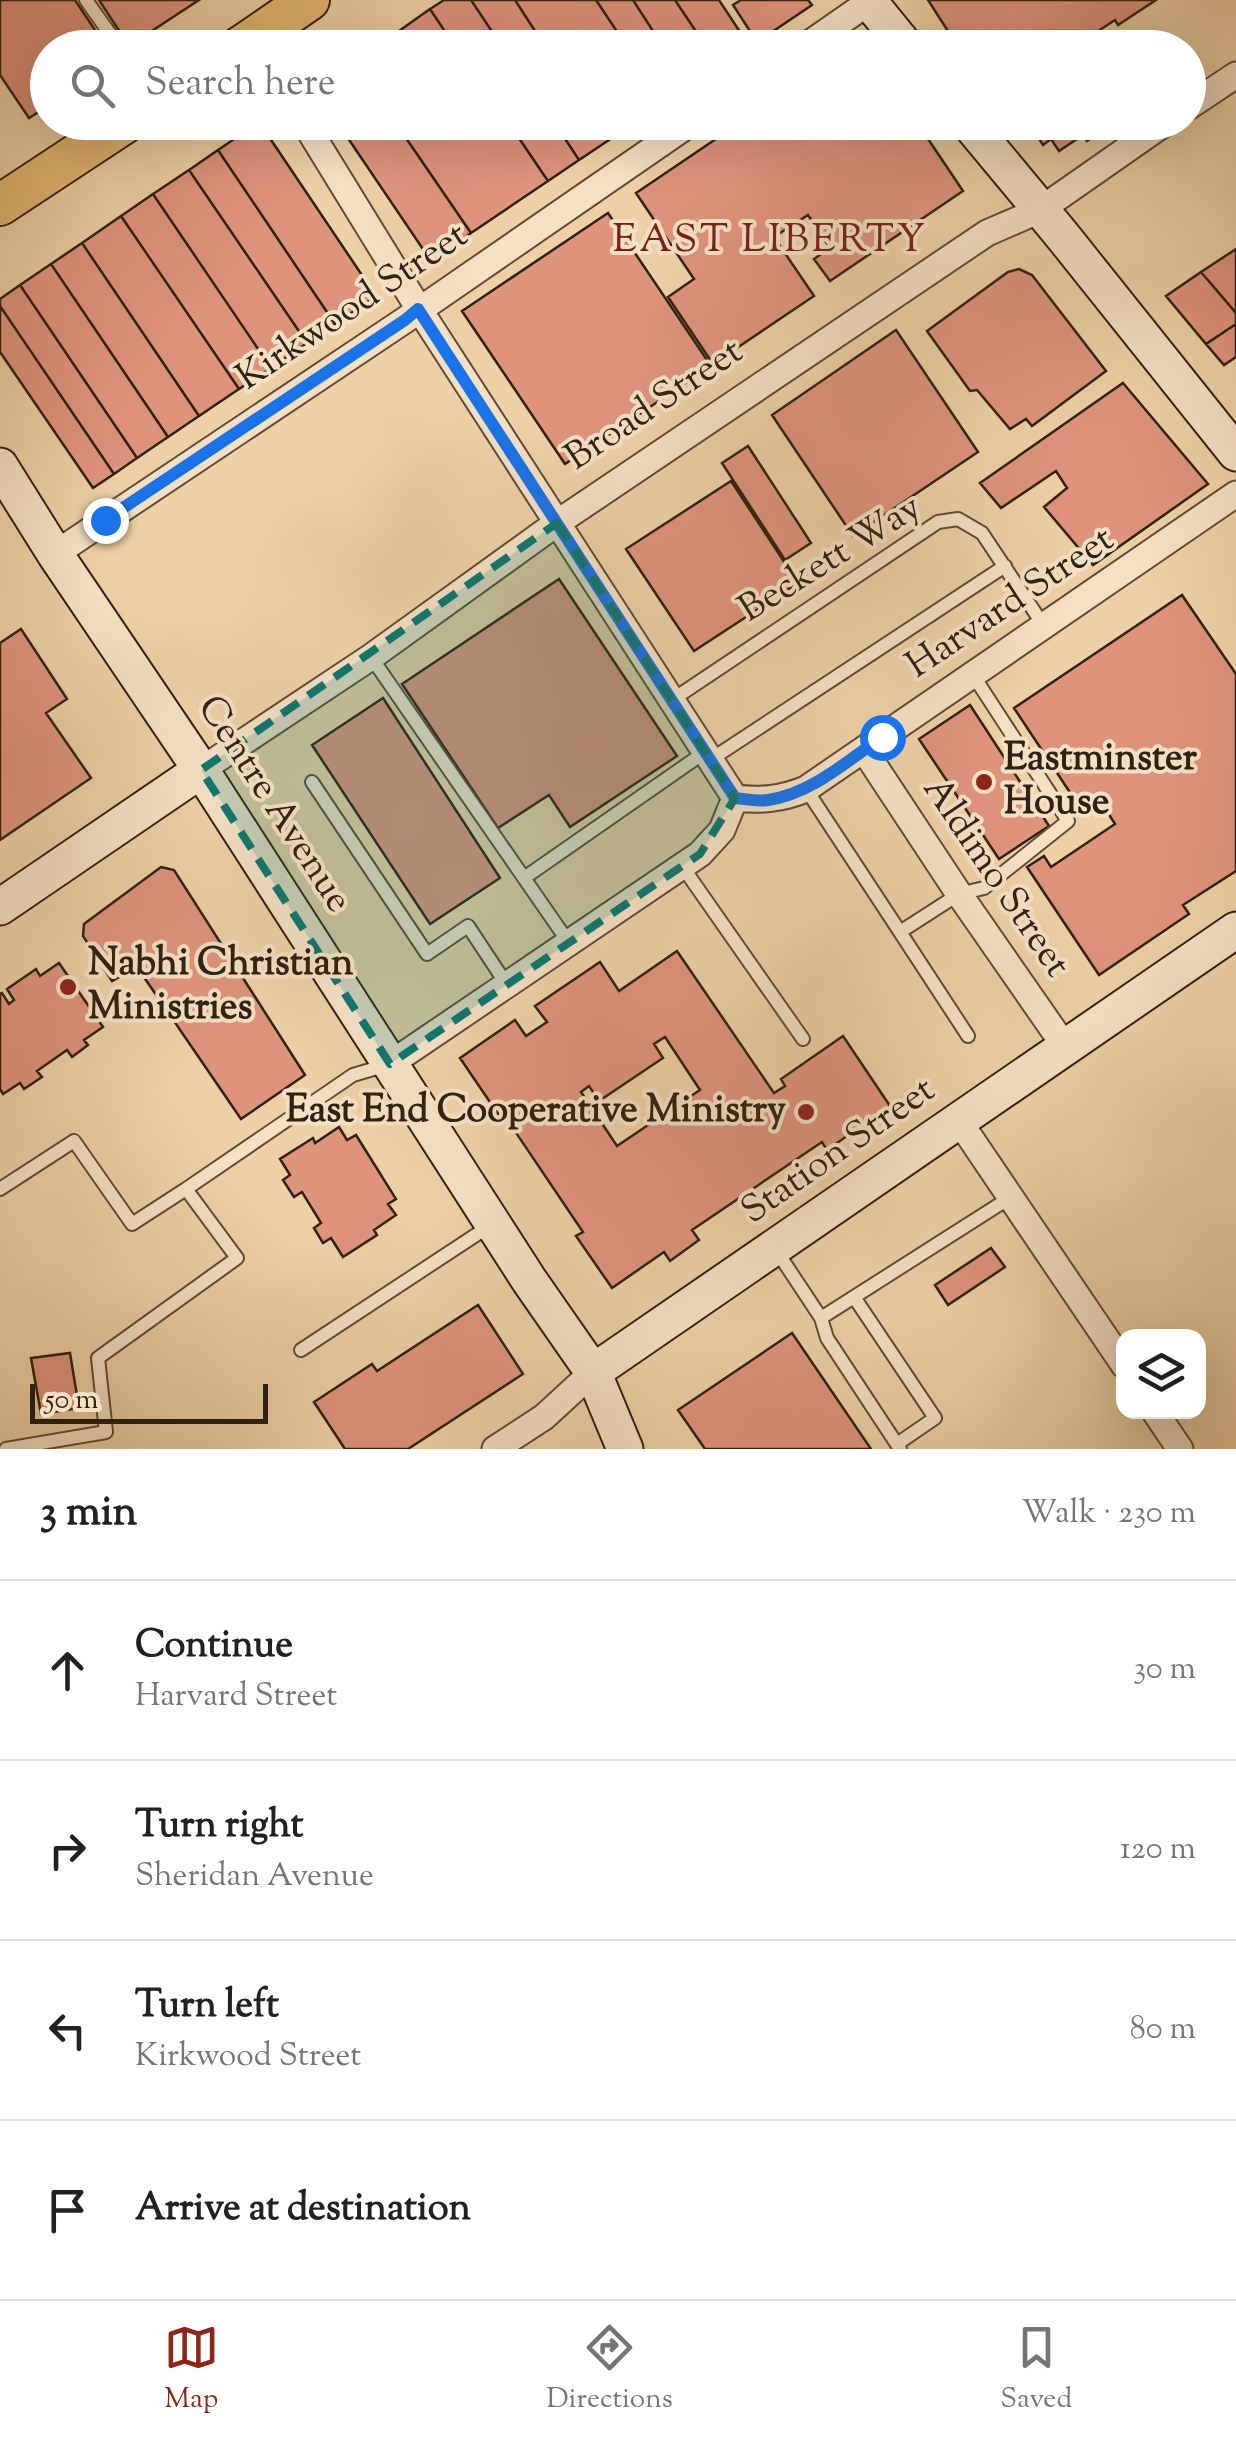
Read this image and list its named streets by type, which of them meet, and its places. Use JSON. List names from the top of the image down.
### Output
{
  "streets": {
    "main road": ["Broad Street", "Centre Avenue", "Station Street"],
    "street": ["Kirkwood Street", "Harvard Street", "Aldimo Street"],
    "lane": ["Beckett Way"]
  },
  "crossings": [
    ["Kirkwood Street", "Centre Avenue"],
    ["Broad Street", "Centre Avenue"],
    ["Beckett Way", "Harvard Street"],
    ["Harvard Street", "Aldimo Street"],
    ["Centre Avenue", "Station Street"],
    ["Aldimo Street", "Station Street"]
  ],
  "districts": ["EAST LIBERTY"],
  "places": ["Eastminster House", "Nabhi Christian Ministries", "East End Cooperative Ministry"],
  "scale_bar": "50 m",
  "page": {
    "search": "Search here",
    "scale": "50 m",
    "heading": ["3 min", "Walk · 230 m"],
    "list": [
      ["Continue", "Harvard Street", "30 m"],
      ["Turn right", "Sheridan Avenue", "120 m"],
      ["Turn left", "Kirkwood Street", "80 m"],
      "Arrive at destination"
    ],
    "nav": ["Map", "Directions", "Saved"]
  }
}
